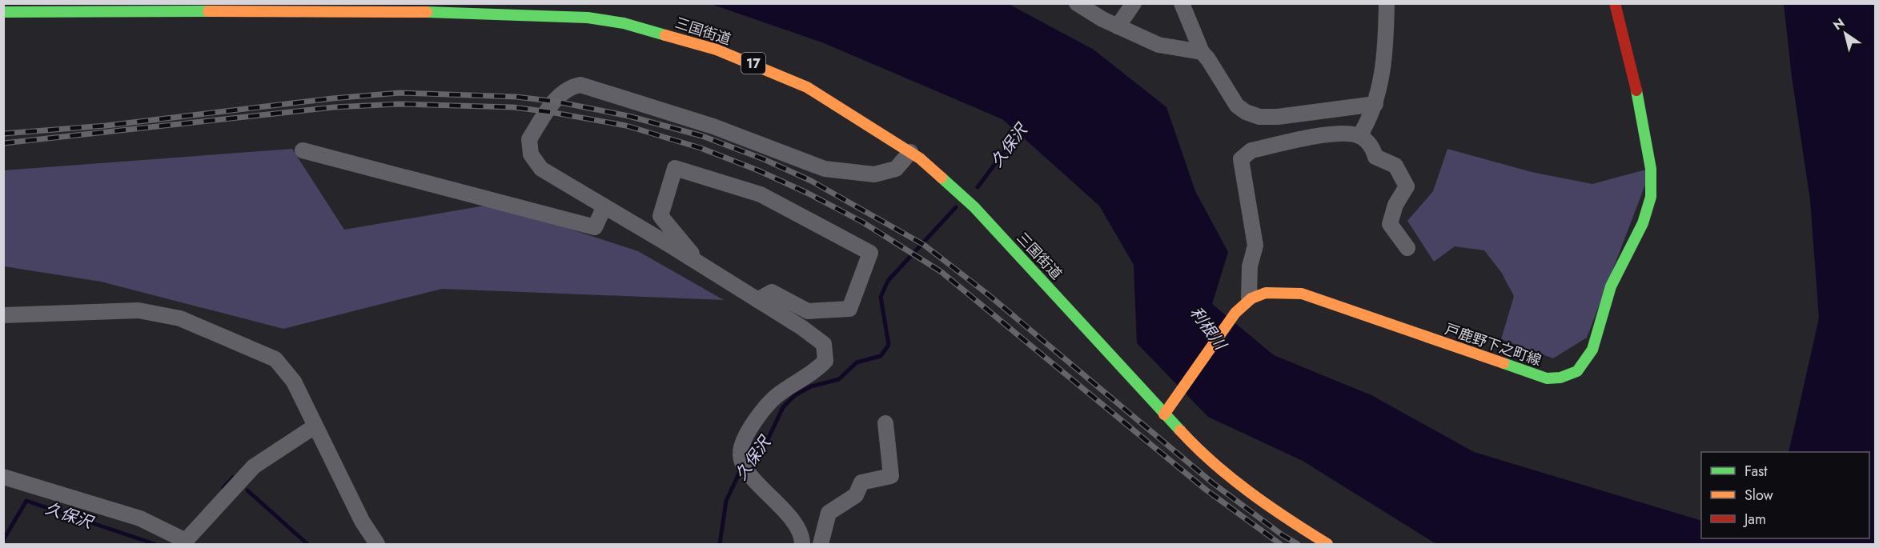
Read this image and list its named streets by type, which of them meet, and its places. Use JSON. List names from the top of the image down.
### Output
{
  "streets": {
    "main road": ["三国街道", "17", "戸鹿野下之町線"]
  },
  "water": ["久保沢", "利根川"],
  "legend": ["Fast", "Slow", "Jam"],
  "north": "top left"
}
